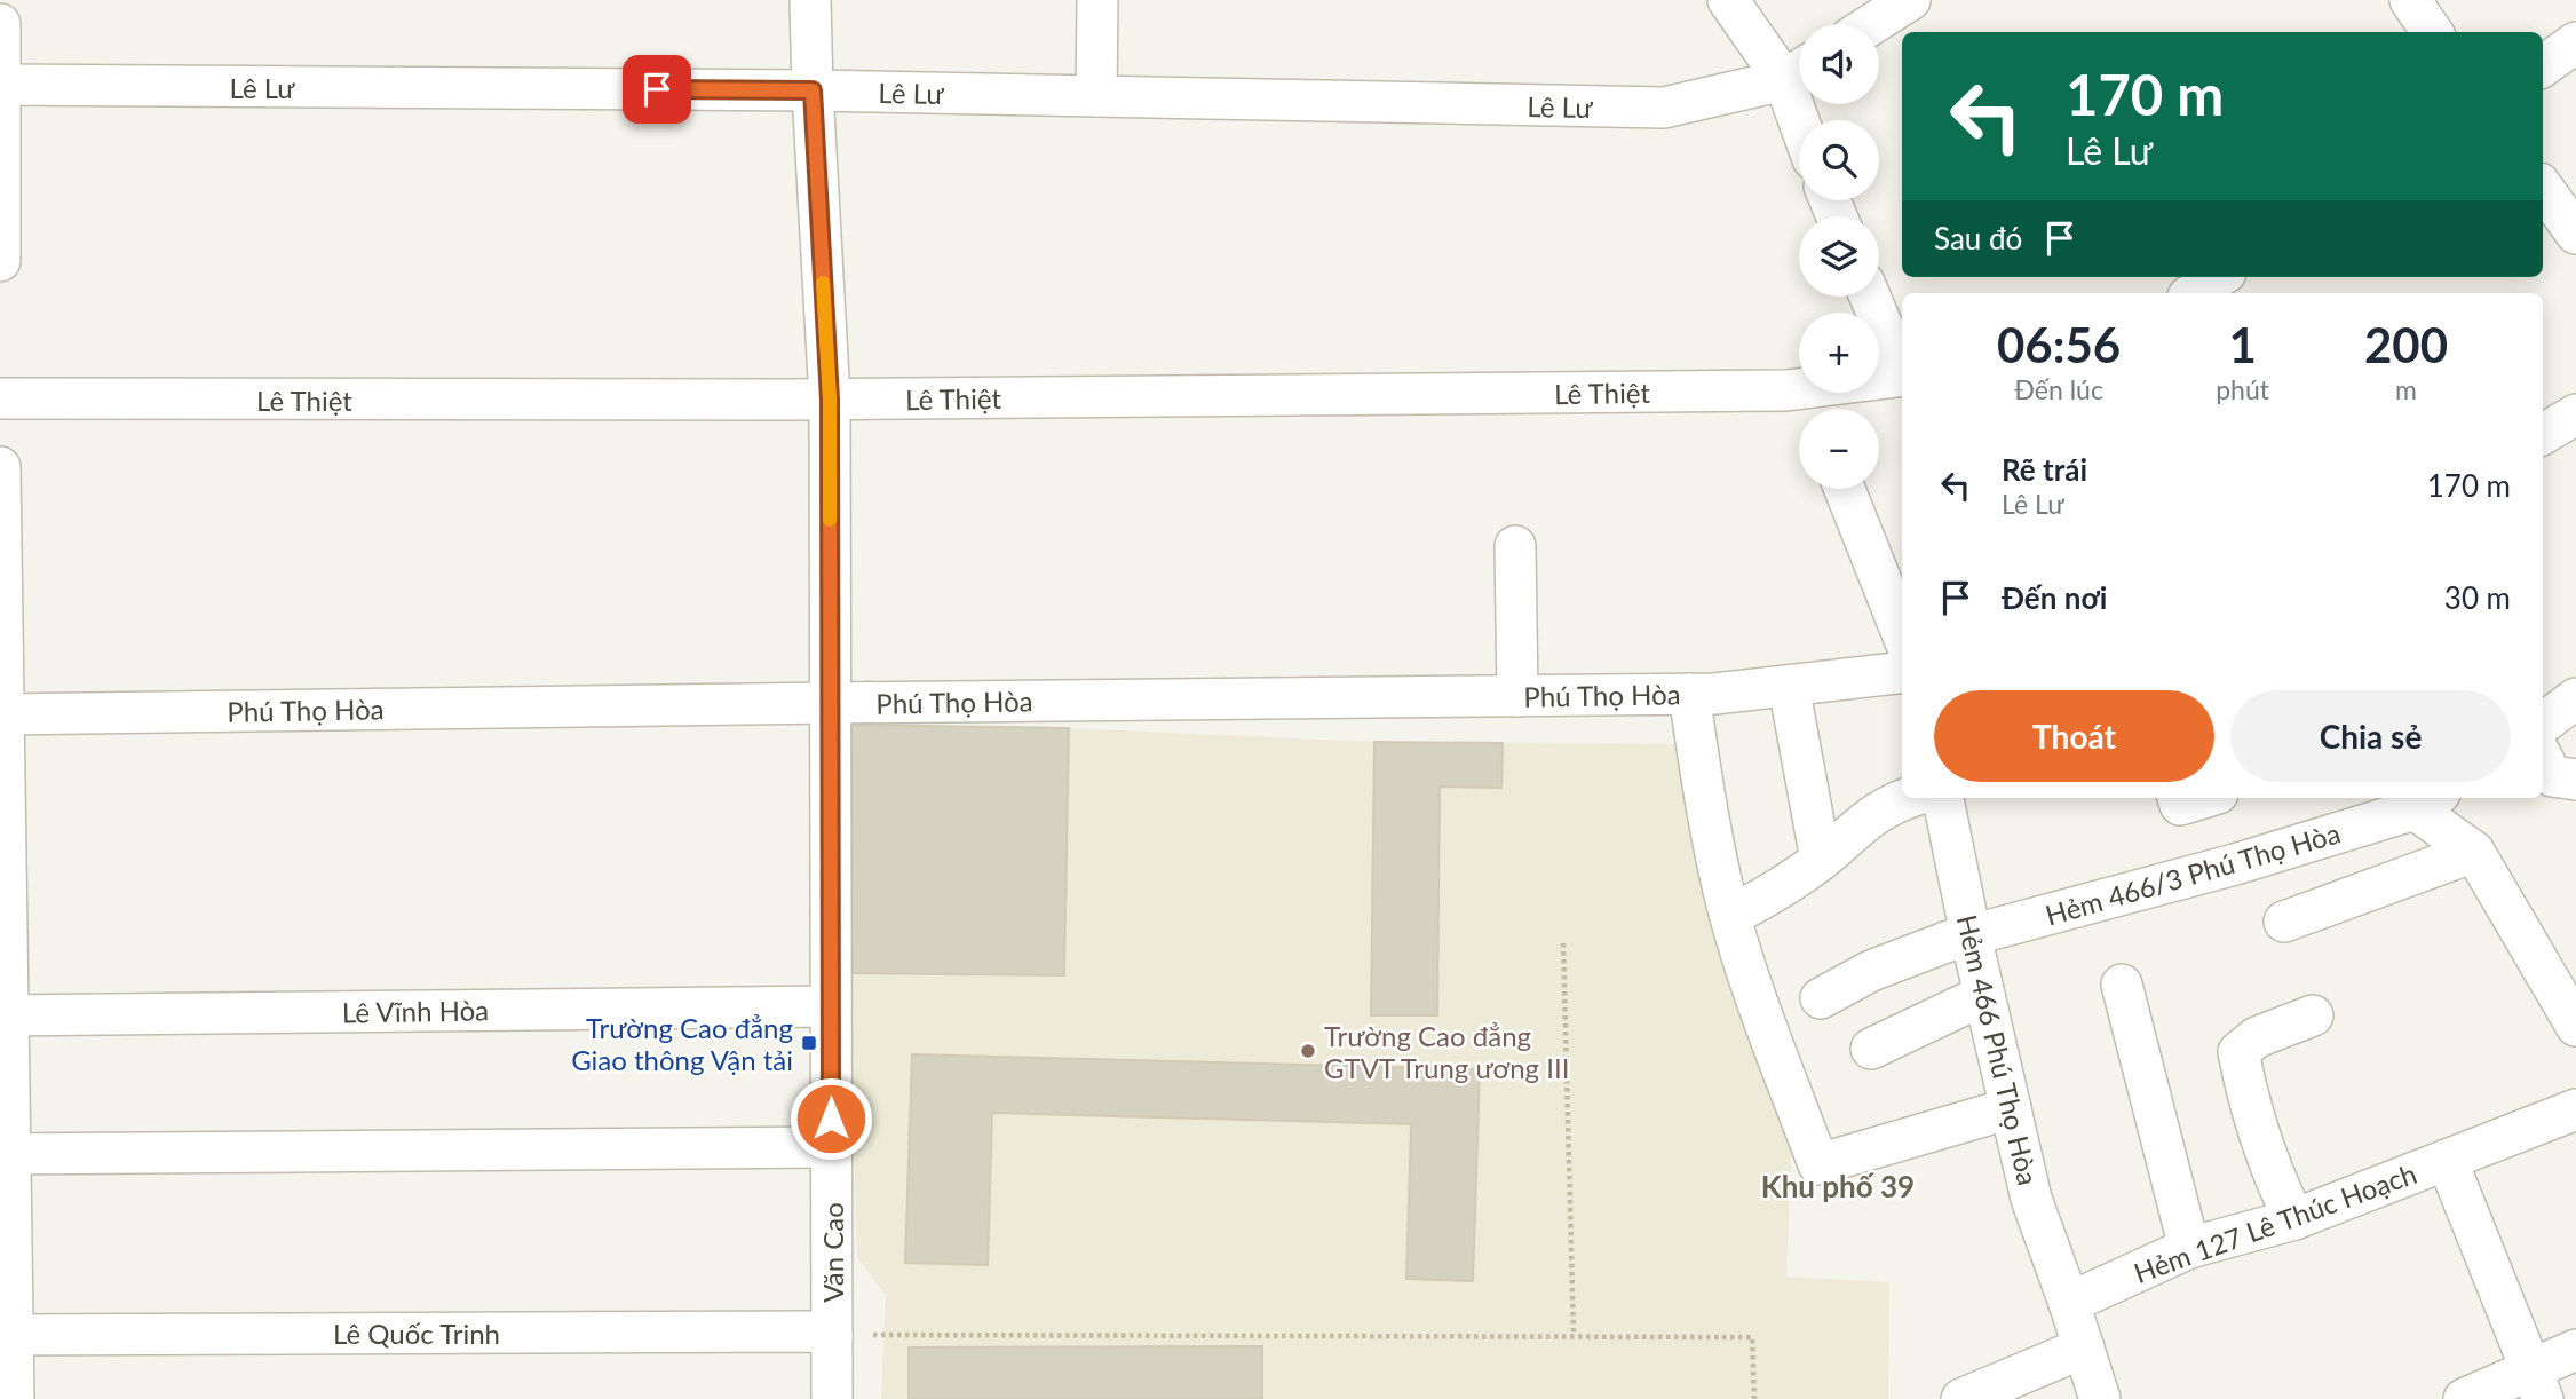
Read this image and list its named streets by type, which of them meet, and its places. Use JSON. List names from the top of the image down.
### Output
{
  "streets": {
    "street": [
      "Lê Lư",
      "Lê Thiệt",
      "Phú Thọ Hòa",
      "Hẻm 466/3 Phú Thọ Hòa",
      "Lê Vĩnh Hòa",
      "Hẻm 466 Phú Thọ Hòa",
      "Hẻm 127 Lê Thúc Hoạch",
      "Văn Cao",
      "Lê Quốc Trinh"
    ]
  },
  "crossings": [
    ["Lê Lư", "Văn Cao"],
    ["Lê Thiệt", "Văn Cao"],
    ["Phú Thọ Hòa", "Văn Cao"],
    ["Hẻm 466/3 Phú Thọ Hòa", "Hẻm 466 Phú Thọ Hòa"],
    ["Lê Vĩnh Hòa", "Văn Cao"],
    ["Hẻm 466 Phú Thọ Hòa", "Hẻm 127 Lê Thúc Hoạch"],
    ["Văn Cao", "Lê Quốc Trinh"]
  ],
  "districts": ["Khu phố 39"],
  "places": {
    "transit": ["Trường Cao đẳng Giao thông Vận tải"],
    "other": ["Trường Cao đẳng GTVT Trung ương III"]
  },
  "page": {
    "map_buttons": ["+", "−"],
    "turn": ["170 m", "Lê Lư"],
    "then": "Sau đó",
    "eta": [
      "06:56",
      "Đến lúc",
      "1",
      "phút",
      "200",
      "m"
    ],
    "list": [
      {
        "name": "Rẽ trái",
        "note": "Lê Lư",
        "value": "170 m"
      },
      {
        "name": "Đến nơi",
        "value": "30 m"
      }
    ],
    "buttons": ["Thoát", "Chia sẻ"]
  }
}
